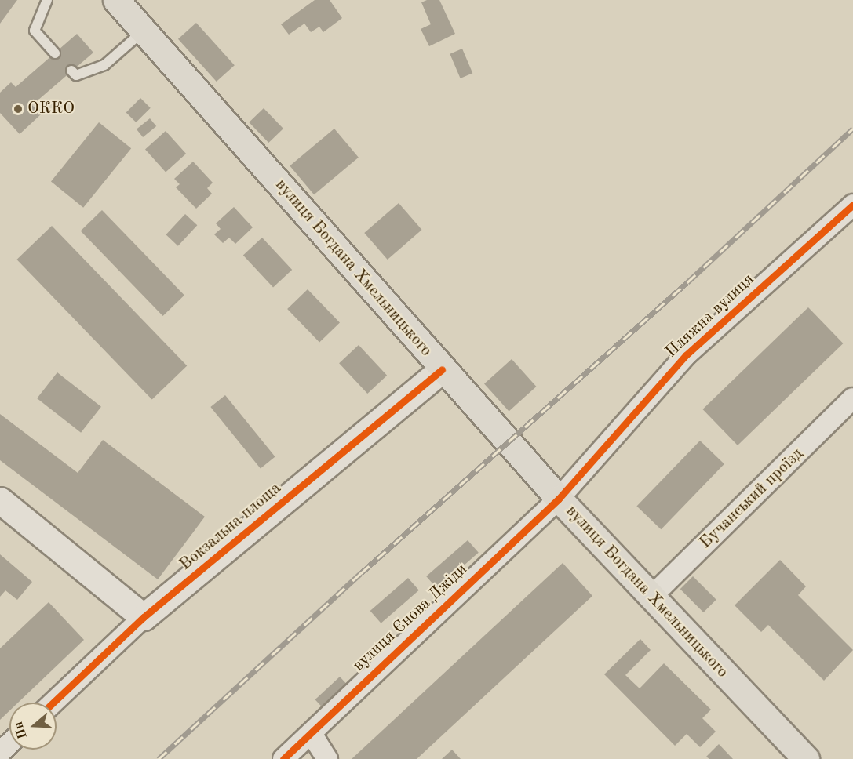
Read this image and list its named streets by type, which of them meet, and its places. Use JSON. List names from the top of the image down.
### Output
{
  "streets": {
    "highway": ["вулиця Богдана Хмельницького"],
    "street": [
      "Пляжна вулиця",
      "Бучанський проїзд",
      "Вокзальна площа",
      "вулиця Єнова Джіди"
    ]
  },
  "crossings": [
    ["вулиця Богдана Хмельницького", "Пляжна вулиця"],
    ["вулиця Богдана Хмельницького", "Бучанський проїзд"],
    ["вулиця Богдана Хмельницького", "Вокзальна площа"],
    ["вулиця Богдана Хмельницького", "вулиця Єнова Джіди"],
    ["Пляжна вулиця", "вулиця Єнова Джіди"]
  ],
  "places": ["ОККО"],
  "north": "left"
}
